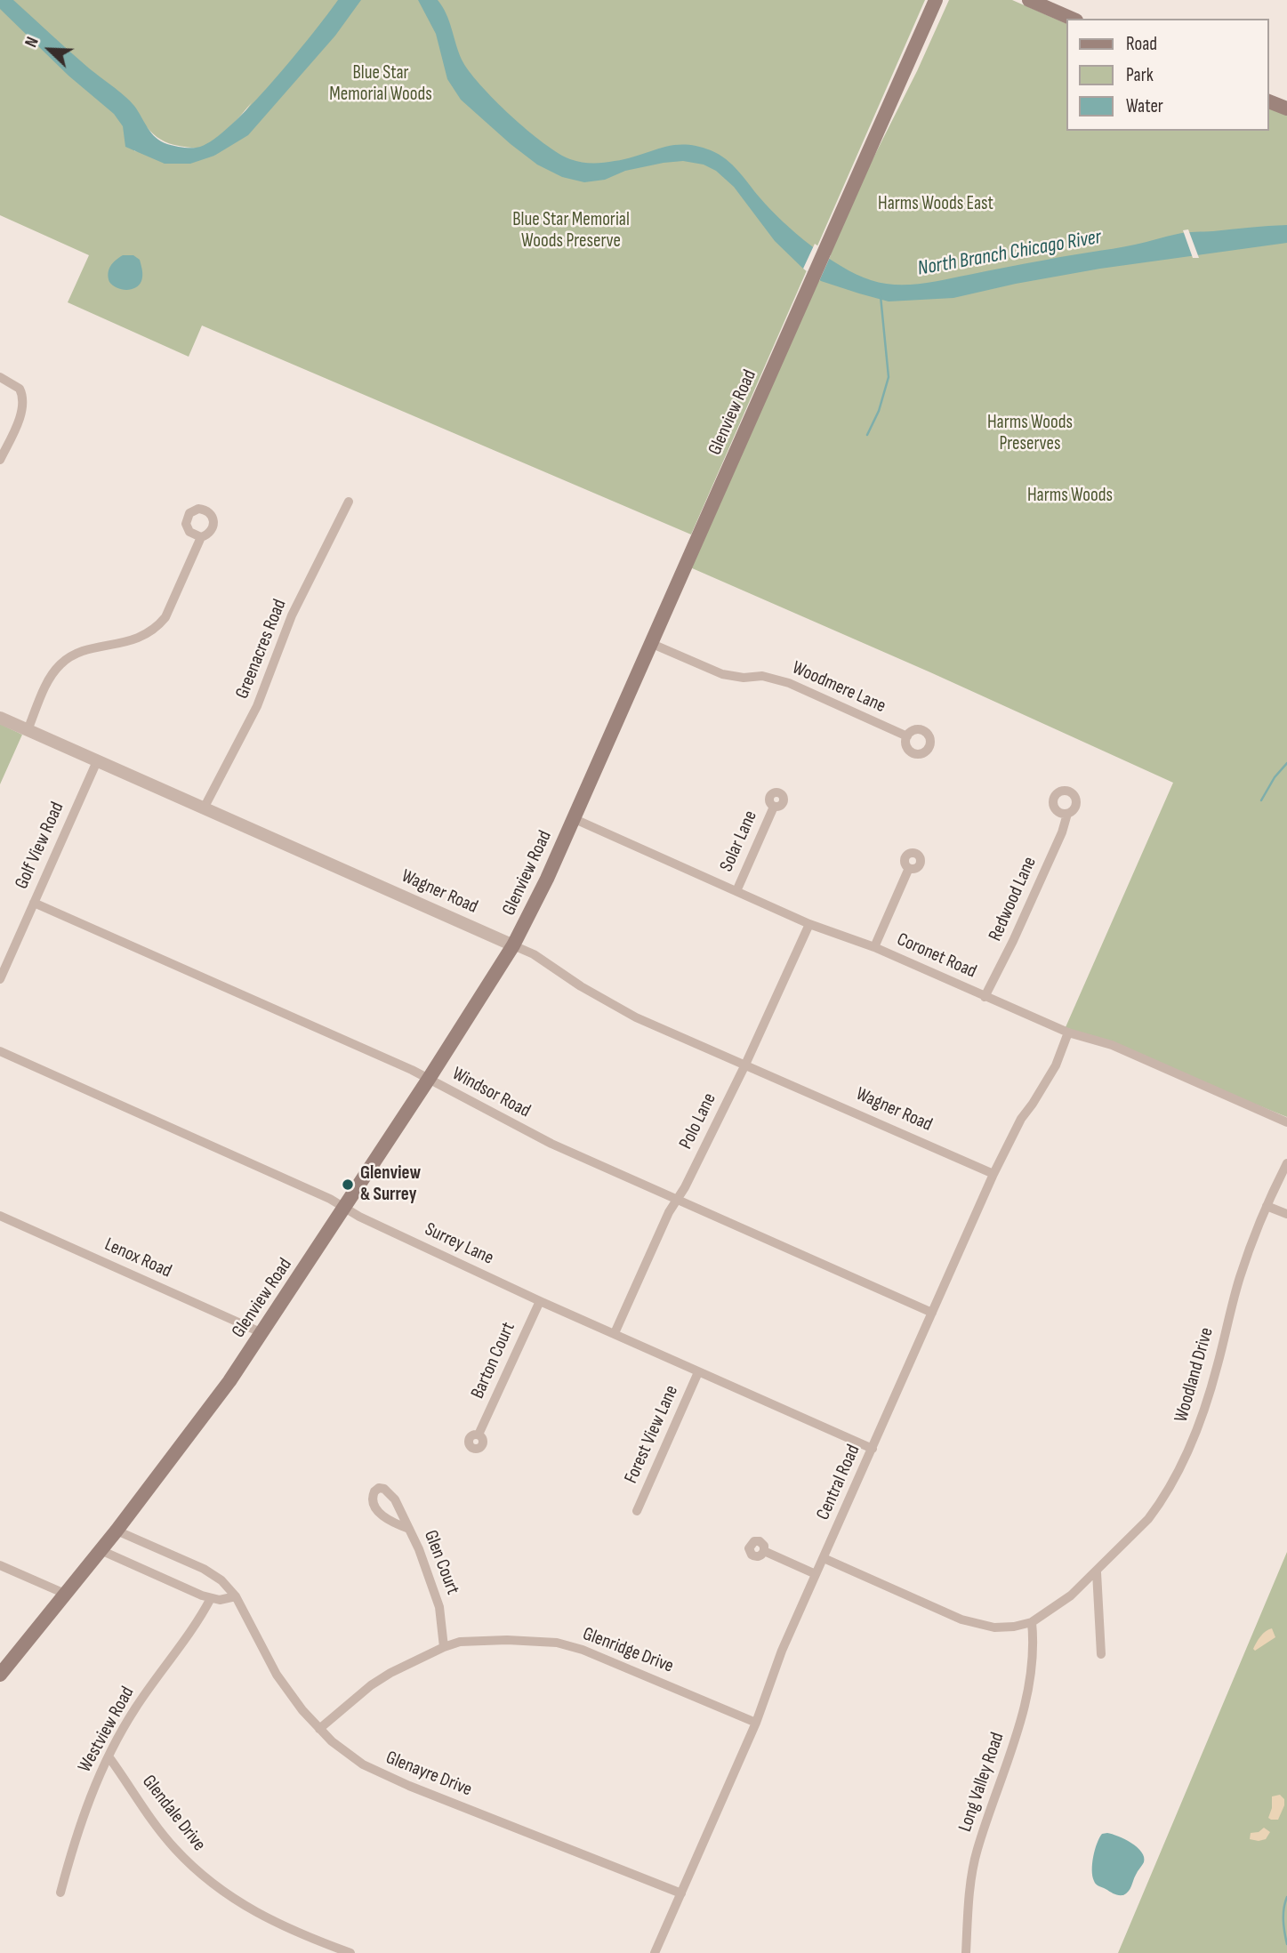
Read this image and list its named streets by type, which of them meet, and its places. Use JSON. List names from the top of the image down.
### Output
{
  "streets": {
    "main road": ["Glenview Road"],
    "street": [
      "Greenacres Road",
      "Woodmere Lane",
      "Solar Lane",
      "Golf View Road",
      "Wagner Road",
      "Redwood Lane",
      "Coronet Road",
      "Windsor Road",
      "Polo Lane",
      "Surrey Lane",
      "Lenox Road",
      "Barton Court",
      "Woodland Drive",
      "Forest View Lane",
      "Central Road",
      "Glen Court",
      "Glenridge Drive",
      "Westview Road",
      "Glenayre Drive",
      "Long Valley Road",
      "Glendale Drive"
    ]
  },
  "crossings": [
    ["Glenview Road", "Woodmere Lane"],
    ["Glenview Road", "Wagner Road"],
    ["Glenview Road", "Coronet Road"],
    ["Glenview Road", "Windsor Road"],
    ["Glenview Road", "Surrey Lane"],
    ["Glenview Road", "Lenox Road"],
    ["Glenview Road", "Glenayre Drive"],
    ["Greenacres Road", "Wagner Road"],
    ["Solar Lane", "Coronet Road"],
    ["Golf View Road", "Wagner Road"],
    ["Golf View Road", "Windsor Road"],
    ["Wagner Road", "Polo Lane"],
    ["Wagner Road", "Central Road"],
    ["Redwood Lane", "Coronet Road"],
    ["Coronet Road", "Polo Lane"],
    ["Coronet Road", "Central Road"],
    ["Windsor Road", "Polo Lane"],
    ["Windsor Road", "Central Road"],
    ["Polo Lane", "Surrey Lane"],
    ["Surrey Lane", "Barton Court"],
    ["Surrey Lane", "Forest View Lane"],
    ["Surrey Lane", "Central Road"],
    ["Woodland Drive", "Central Road"],
    ["Woodland Drive", "Long Valley Road"],
    ["Central Road", "Glenridge Drive"],
    ["Central Road", "Glenayre Drive"],
    ["Glen Court", "Glenridge Drive"],
    ["Glenridge Drive", "Glenayre Drive"],
    ["Westview Road", "Glendale Drive"]
  ],
  "water": ["North Branch Chicago River"],
  "parks": [
    "Blue Star Memorial Woods",
    "Harms Woods East",
    "Blue Star Memorial Woods Preserve",
    "Harms Woods Preserves",
    "Harms Woods"
  ],
  "places": ["Glenview & Surrey"],
  "legend": ["Road", "Park", "Water"],
  "north": "top left"
}
